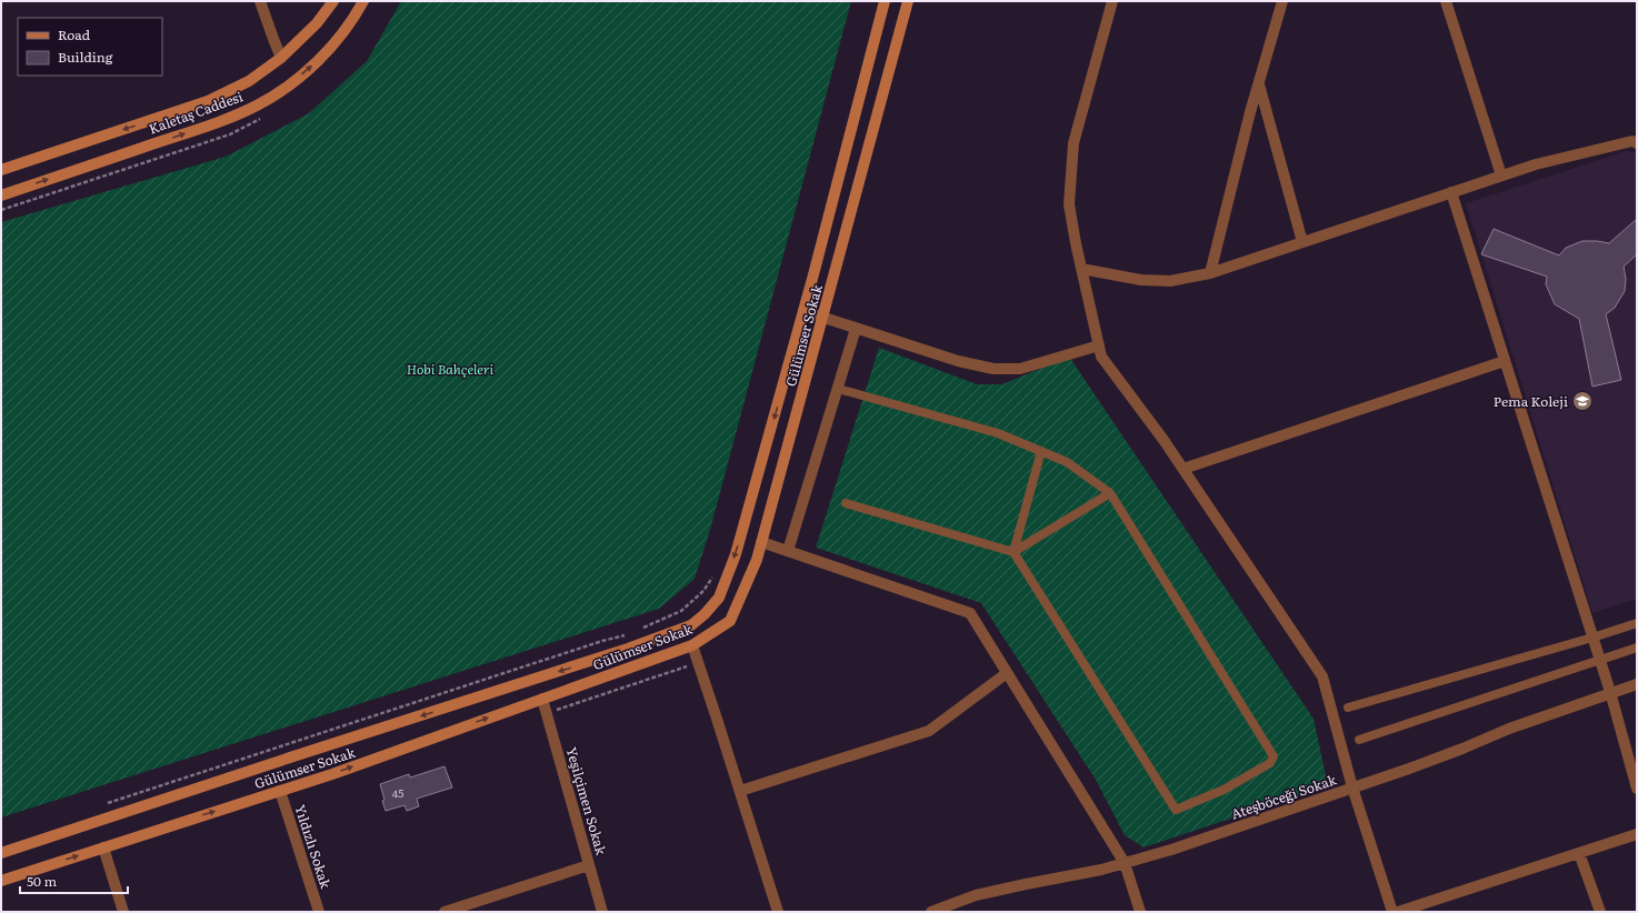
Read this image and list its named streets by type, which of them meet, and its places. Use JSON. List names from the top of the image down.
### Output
{
  "streets": {
    "street": [
      "Kaletaş Caddesi",
      "Gülümser Sokak",
      "Ateşböceği Sokak",
      "Yeşilçimen Sokak",
      "Yıldızlı Sokak"
    ]
  },
  "crossings": [
    ["Gülümser Sokak", "Yeşilçimen Sokak"],
    ["Gülümser Sokak", "Yıldızlı Sokak"]
  ],
  "one_way": ["Gülümser Sokak"],
  "parks": ["Hobi Bahçeleri"],
  "places": {
    "school or university": ["Pema Koleji"]
  },
  "house_numbers": ["45"],
  "legend": ["Road", "Building"],
  "scale_bar": "50 m"
}
